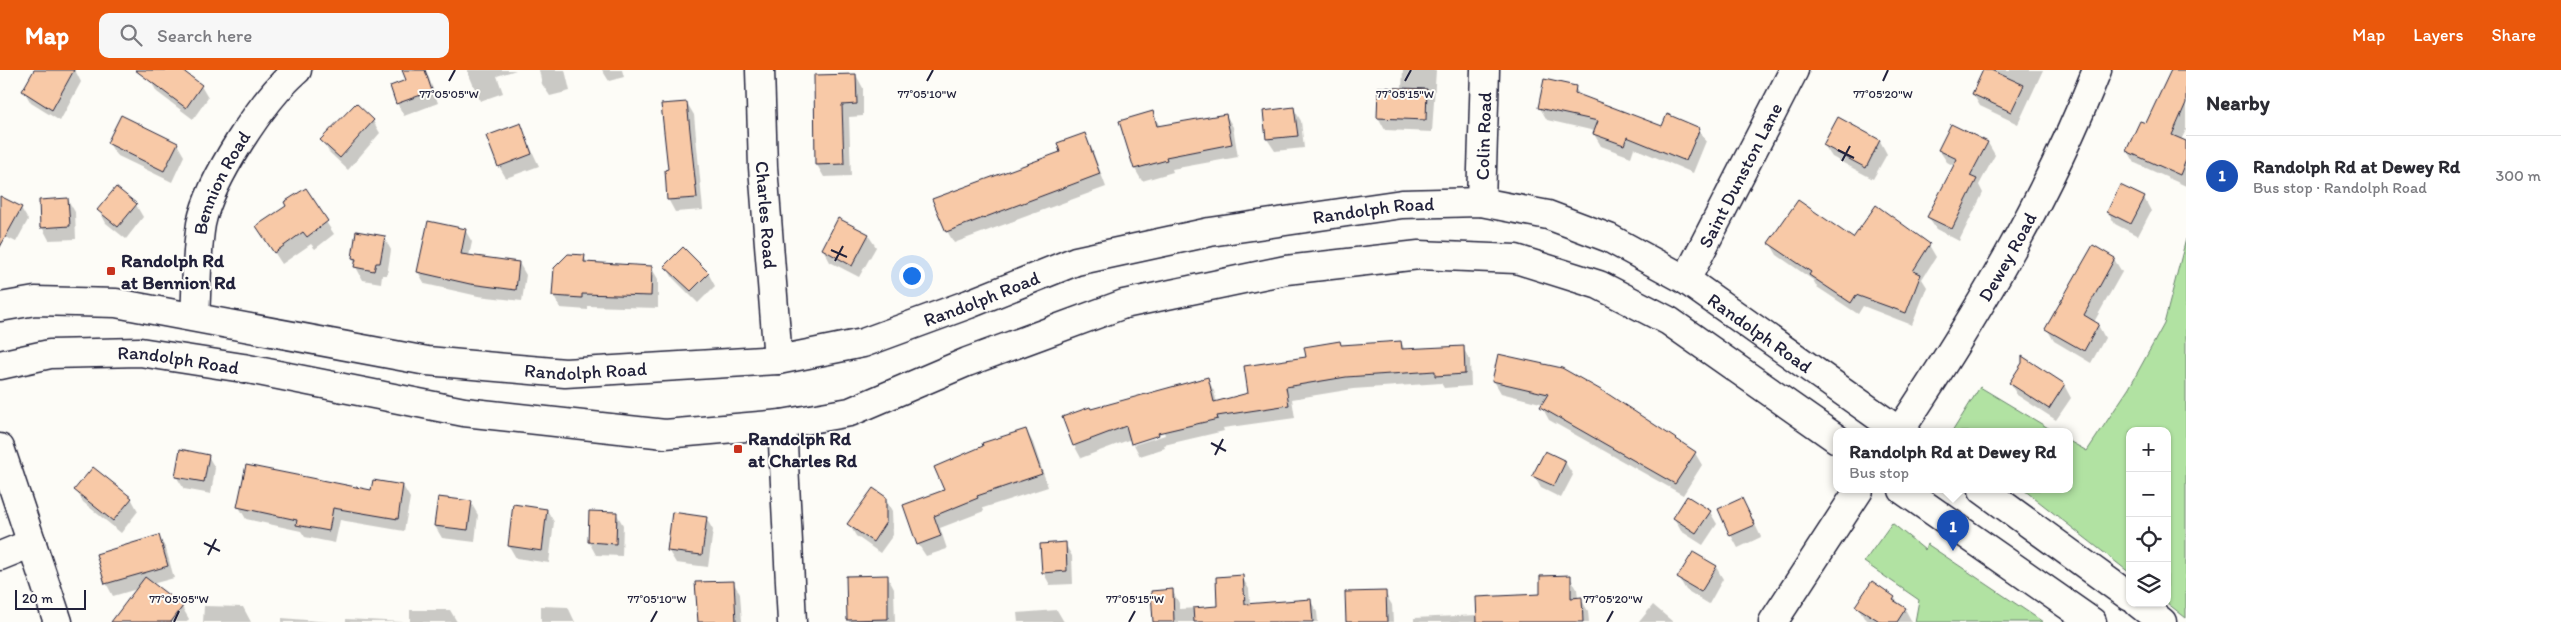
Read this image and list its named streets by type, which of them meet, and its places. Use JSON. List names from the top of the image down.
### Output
{
  "streets": {
    "main road": [
      "Colin Road",
      "Saint Dunston Lane",
      "Bennion Road",
      "Randolph Road",
      "Charles Road",
      "Dewey Road"
    ]
  },
  "crossings": [
    ["Colin Road", "Randolph Road"],
    ["Saint Dunston Lane", "Randolph Road"],
    ["Bennion Road", "Randolph Road"],
    ["Randolph Road", "Charles Road"]
  ],
  "places": {
    "transit": ["Randolph Rd at Bennion Rd", "Randolph Rd at Charles Rd"]
  },
  "scale_bar": "20 m",
  "page": {
    "header": "Map",
    "search": "Search here",
    "nav": ["Map", "Layers", "Share"],
    "heading": "Nearby",
    "list": [
      {
        "mark": "1",
        "name": "Randolph Rd at Dewey Rd",
        "note": "Bus stop · Randolph Road",
        "value": "300 m"
      }
    ],
    "map_buttons": ["+", "−"],
    "popup": ["Randolph Rd at Dewey Rd", "Bus stop"],
    "pins": "1",
    "scale": "20 m"
  },
  "coordinates": [
    "77°05'05\"W",
    "77°05'10\"W",
    "77°05'15\"W",
    "77°05'20\"W"
  ]
}
